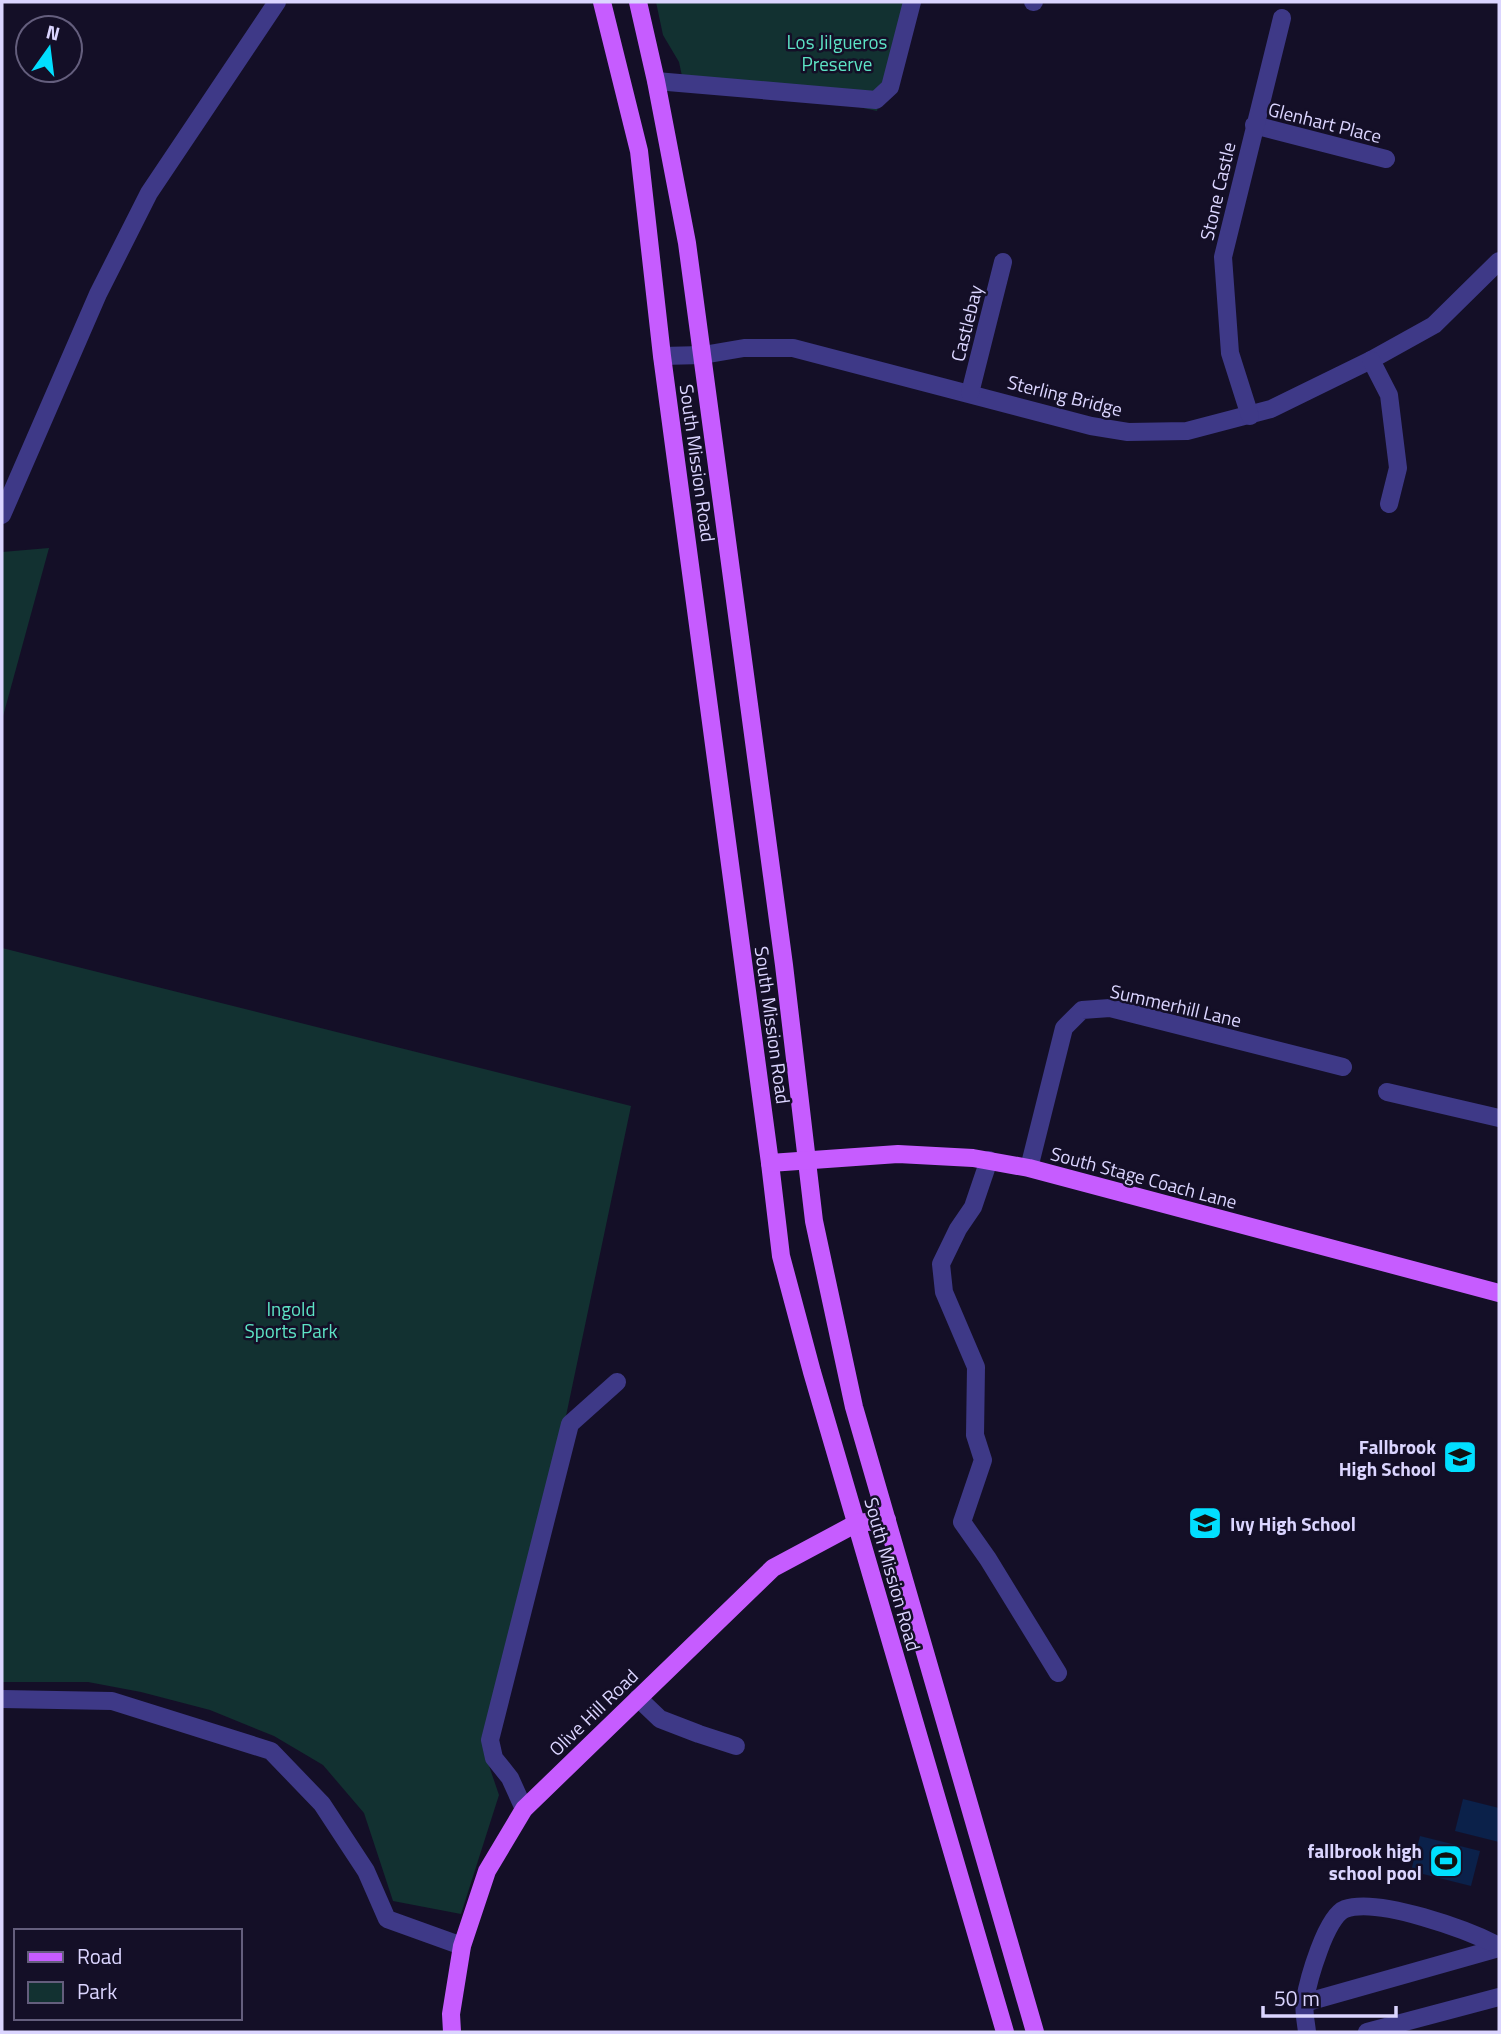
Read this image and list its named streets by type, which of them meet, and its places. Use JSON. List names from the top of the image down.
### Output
{
  "streets": {
    "main road": ["South Mission Road", "South Stage Coach Lane", "Olive Hill Road"],
    "street": [
      "Glenhart Place",
      "Stone Castle",
      "Castlebay",
      "Sterling Bridge",
      "Summerhill Lane"
    ]
  },
  "crossings": [
    ["Glenhart Place", "Stone Castle"],
    ["Stone Castle", "Sterling Bridge"],
    ["Castlebay", "Sterling Bridge"],
    ["Sterling Bridge", "South Mission Road"],
    ["South Mission Road", "South Stage Coach Lane"],
    ["South Mission Road", "Olive Hill Road"],
    ["Summerhill Lane", "South Stage Coach Lane"]
  ],
  "parks": ["Los Jilgueros Preserve", "Ingold Sports Park"],
  "places": {
    "school or university": ["Fallbrook High School", "Ivy High School"],
    "sports": ["fallbrook high school pool"]
  },
  "legend": ["Road", "Park"],
  "scale_bar": "50 m",
  "north": "top"
}
